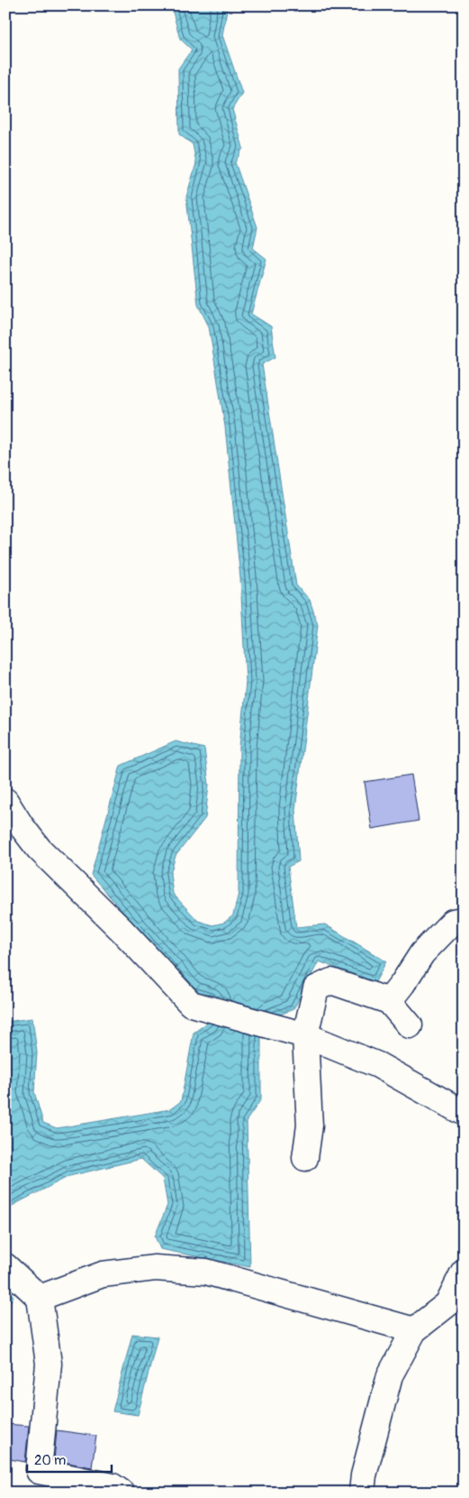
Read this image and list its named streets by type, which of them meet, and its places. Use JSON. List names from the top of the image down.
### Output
{
  "scale_bar": "20 m"
}
